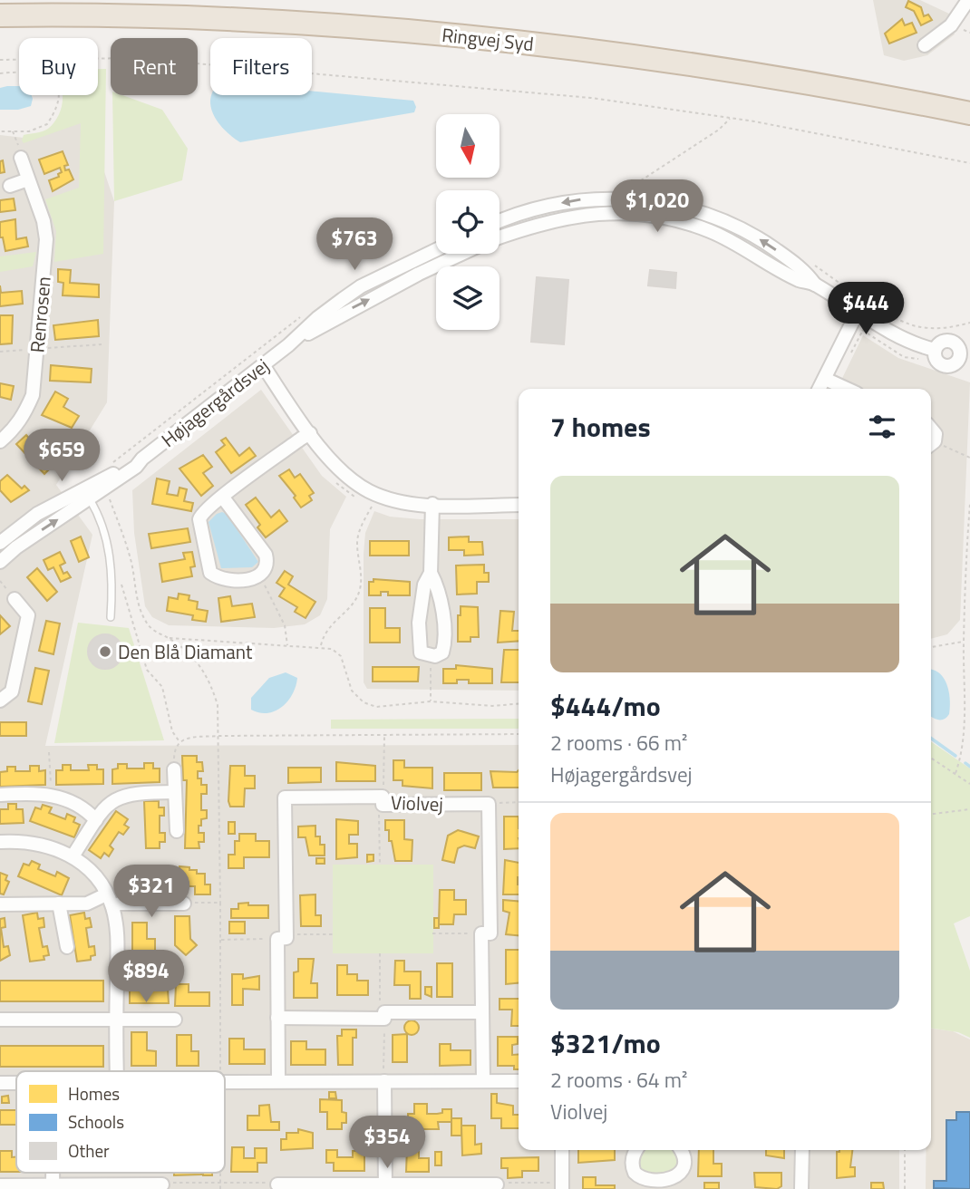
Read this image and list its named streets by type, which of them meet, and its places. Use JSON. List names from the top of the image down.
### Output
{
  "streets": {
    "highway": ["Ringvej Syd"],
    "street": ["Renrosen", "Højagergårdsvej", "Violvej"]
  },
  "places": ["Den Blå Diamant"],
  "legend": ["Homes", "Schools", "Other"],
  "north": "bottom",
  "page": {
    "chip": ["Buy", "Rent", "Filters"],
    "price": [
      "$1,020",
      "$763",
      "$444",
      "$659",
      "$321",
      "$894",
      "$354"
    ],
    "heading": "7 homes",
    "list": [
      {
        "name": "$444/mo",
        "note": "2 rooms · 66 m² · Højagergårdsvej"
      },
      {
        "name": "$321/mo",
        "note": "2 rooms · 64 m² · Violvej"
      }
    ]
  }
}
